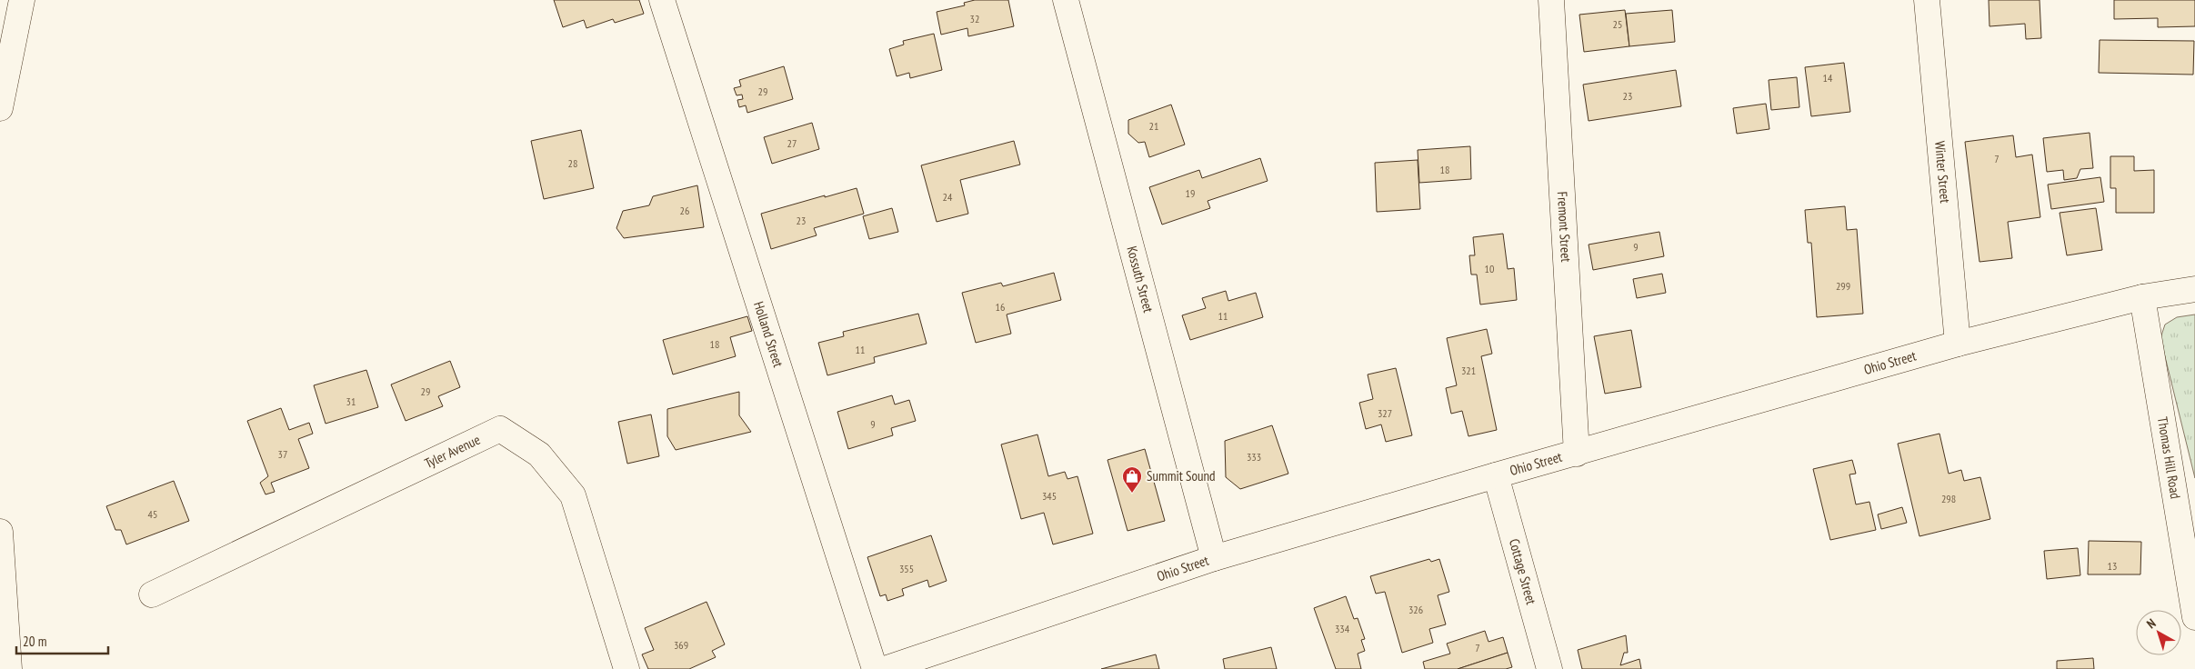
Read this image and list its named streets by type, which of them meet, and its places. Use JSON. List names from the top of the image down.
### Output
{
  "streets": {
    "street": [
      "Winter Street",
      "Fremont Street",
      "Kossuth Street",
      "Holland Street",
      "Ohio Street",
      "Tyler Avenue",
      "Thomas Hill Road",
      "Cottage Street"
    ]
  },
  "crossings": [
    ["Winter Street", "Ohio Street"],
    ["Fremont Street", "Ohio Street"],
    ["Kossuth Street", "Ohio Street"],
    ["Ohio Street", "Thomas Hill Road"],
    ["Ohio Street", "Cottage Street"]
  ],
  "places": {
    "shop": ["Summit Sound"]
  },
  "house_numbers": [
    "32",
    "25",
    "14",
    "29",
    "23",
    "21",
    "27",
    "7",
    "28",
    "18",
    "19",
    "24",
    "26",
    "23",
    "9",
    "10",
    "299",
    "16",
    "11",
    "18",
    "11",
    "321",
    "29",
    "31",
    "327",
    "9",
    "37",
    "333",
    "345",
    "298",
    "45",
    "13",
    "355",
    "326",
    "334",
    "369",
    "7"
  ],
  "scale_bar": "20 m",
  "north": "top left"
}
